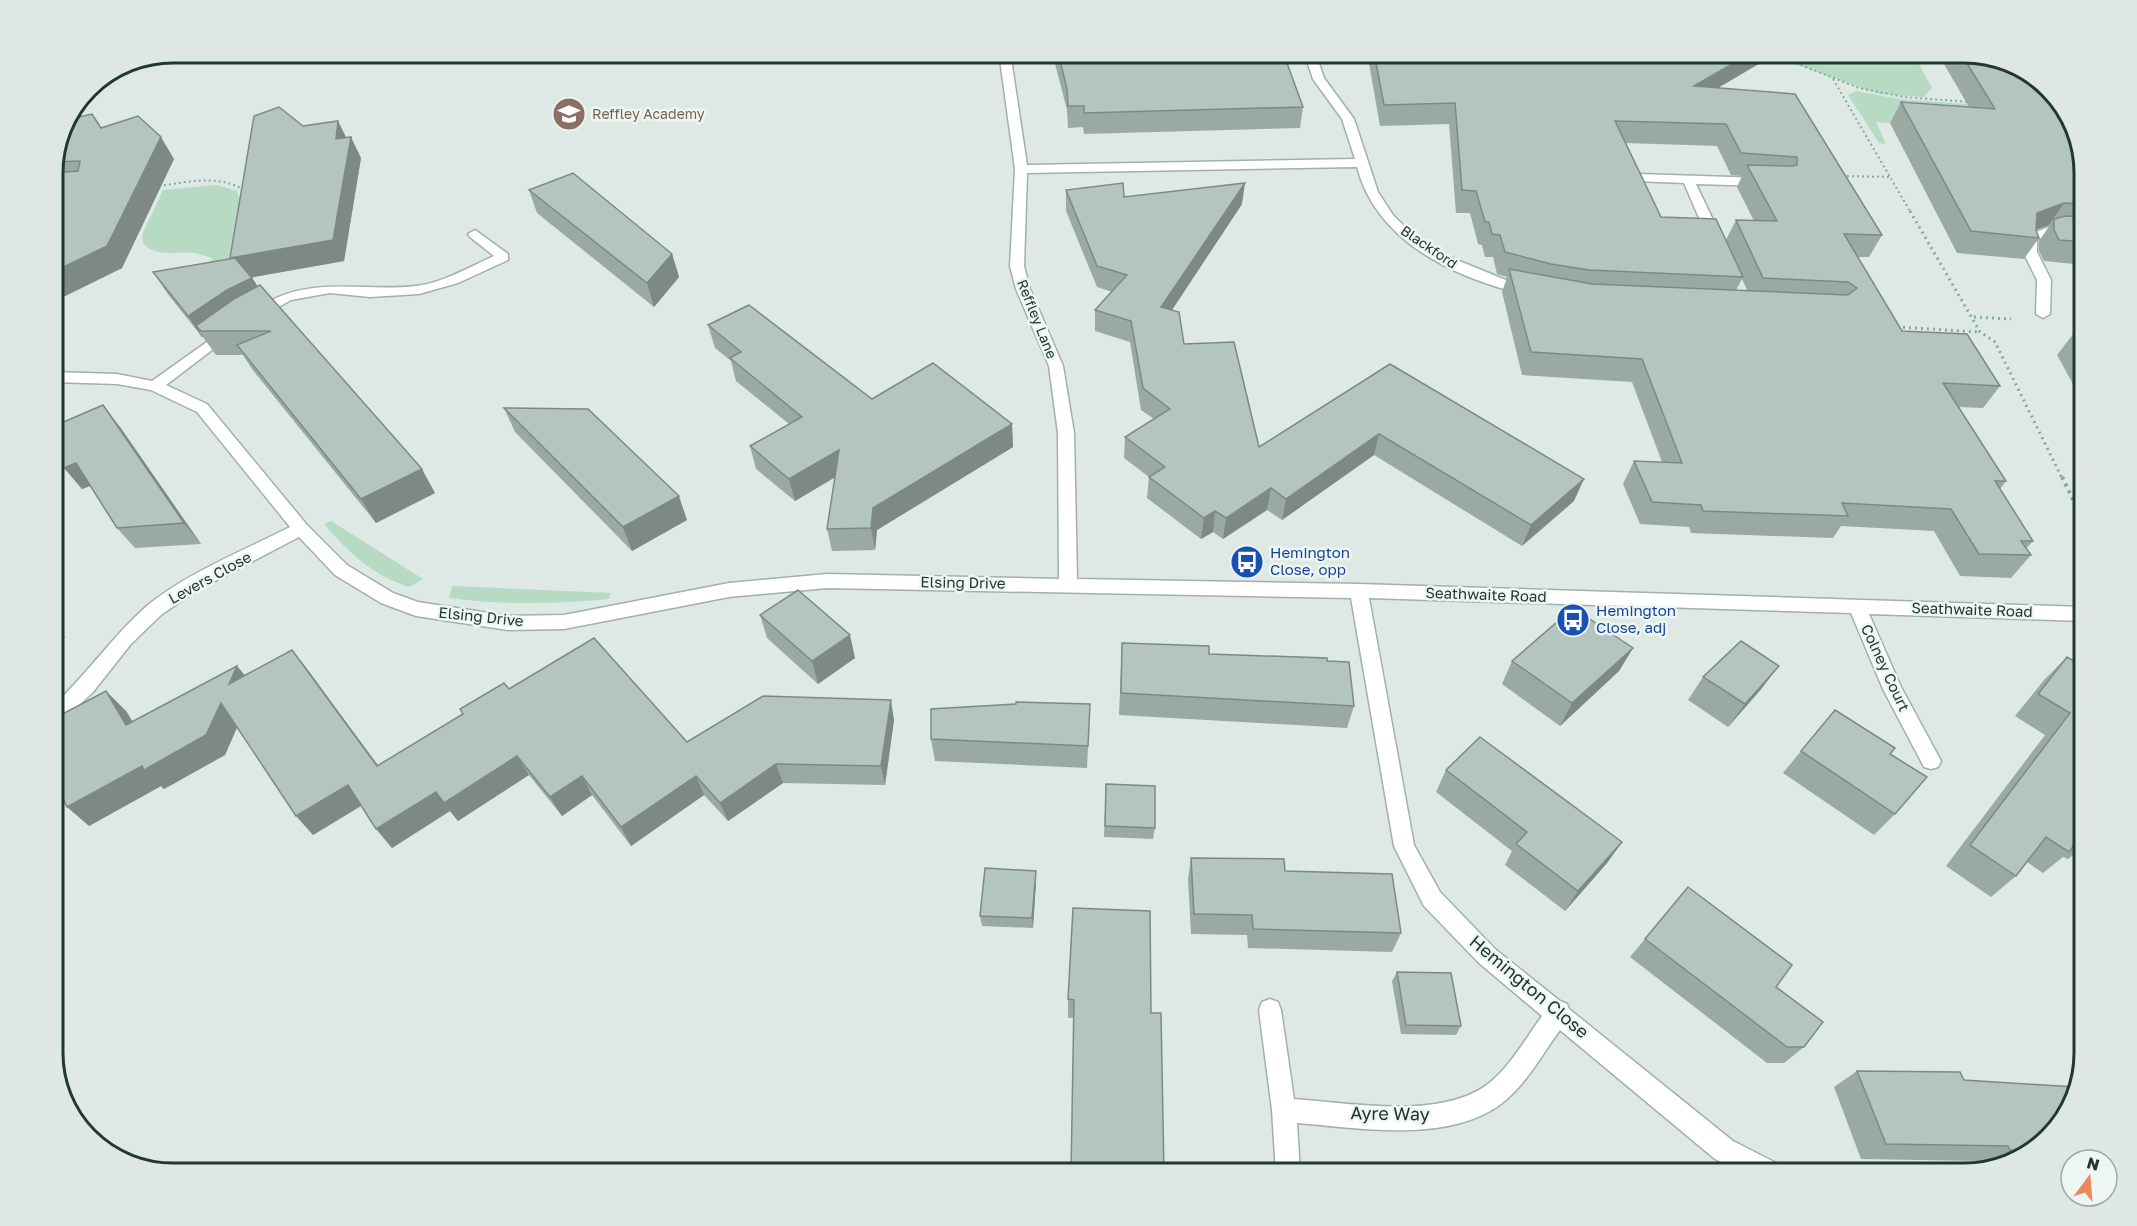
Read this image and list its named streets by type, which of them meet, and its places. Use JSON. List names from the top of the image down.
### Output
{
  "streets": {
    "street": [
      "Blackford",
      "Reffley Lane",
      "Levers Close",
      "Elsing Drive",
      "Seathwaite Road",
      "Colney Court",
      "Hemington Close",
      "Ayre Way"
    ]
  },
  "crossings": [
    ["Reffley Lane", "Elsing Drive"],
    ["Reffley Lane", "Seathwaite Road"],
    ["Levers Close", "Elsing Drive"],
    ["Elsing Drive", "Seathwaite Road"],
    ["Seathwaite Road", "Colney Court"],
    ["Seathwaite Road", "Hemington Close"],
    ["Hemington Close", "Ayre Way"]
  ],
  "places": {
    "school or university": ["Reffley Academy"],
    "bus stop": ["Hemington Close, opp", "Hemington Close, adj"]
  },
  "north": "top"
}
